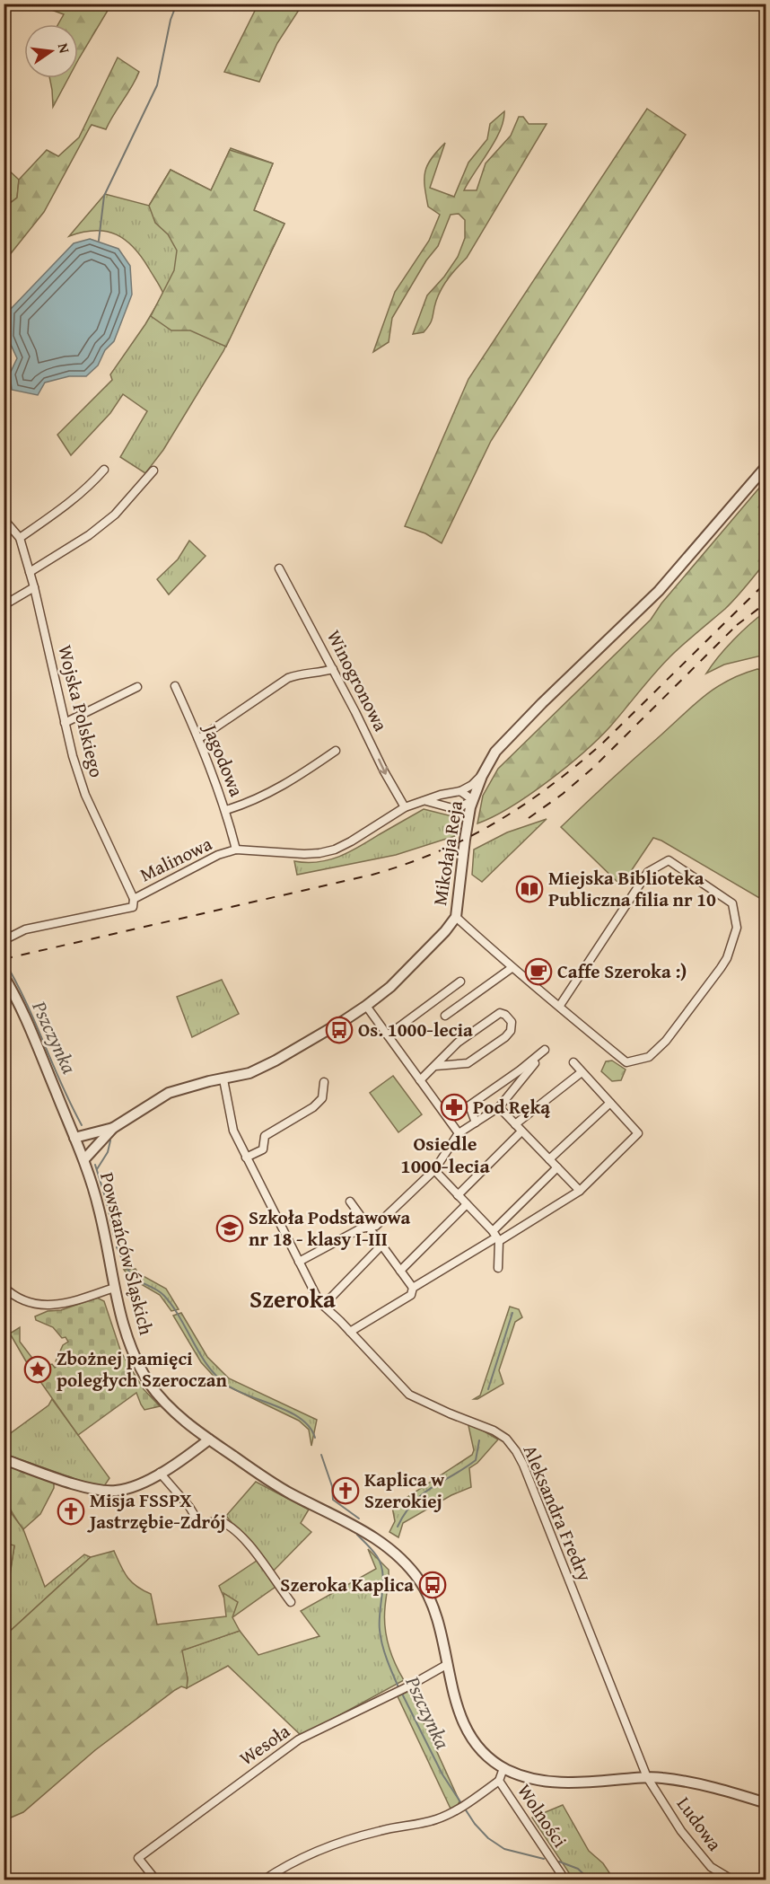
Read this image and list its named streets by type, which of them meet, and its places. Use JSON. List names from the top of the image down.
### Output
{
  "streets": {
    "street": [
      "Winogronowa",
      "Wojska Polskiego",
      "Jagodowa",
      "Mikołaja Reja",
      "Malinowa",
      "Powstańców Śląskich",
      "Aleksandra Fredry",
      "Wesoła",
      "Wolności",
      "Ludowa"
    ]
  },
  "crossings": [
    ["Winogronowa", "Malinowa"],
    ["Wojska Polskiego", "Malinowa"],
    ["Jagodowa", "Malinowa"],
    ["Mikołaja Reja", "Powstańców Śląskich"],
    ["Mikołaja Reja", "Aleksandra Fredry"],
    ["Powstańców Śląskich", "Aleksandra Fredry"],
    ["Powstańców Śląskich", "Wesoła"],
    ["Powstańców Śląskich", "Wolności"],
    ["Powstańców Śląskich", "Ludowa"],
    ["Aleksandra Fredry", "Ludowa"]
  ],
  "one_way": ["Winogronowa"],
  "districts": ["Osiedle 1000-lecia", "Szeroka"],
  "water": ["Pszczynka"],
  "places": {
    "library": ["Miejska Biblioteka Publiczna filia nr 10"],
    "cafe": ["Caffe Szeroka :)"],
    "bus stop": ["Os. 1000-lecia", "Szeroka Kaplica"],
    "pharmacy": ["Pod Ręką"],
    "school or university": ["Szkoła Podstawowa nr 18 - klasy I-III"],
    "place": ["Zbożnej pamięci poległych Szeroczan"],
    "church": ["Kaplica w Szerokiej", "Misja FSSPX Jastrzębie-Zdrój"]
  },
  "north": "right"
}
